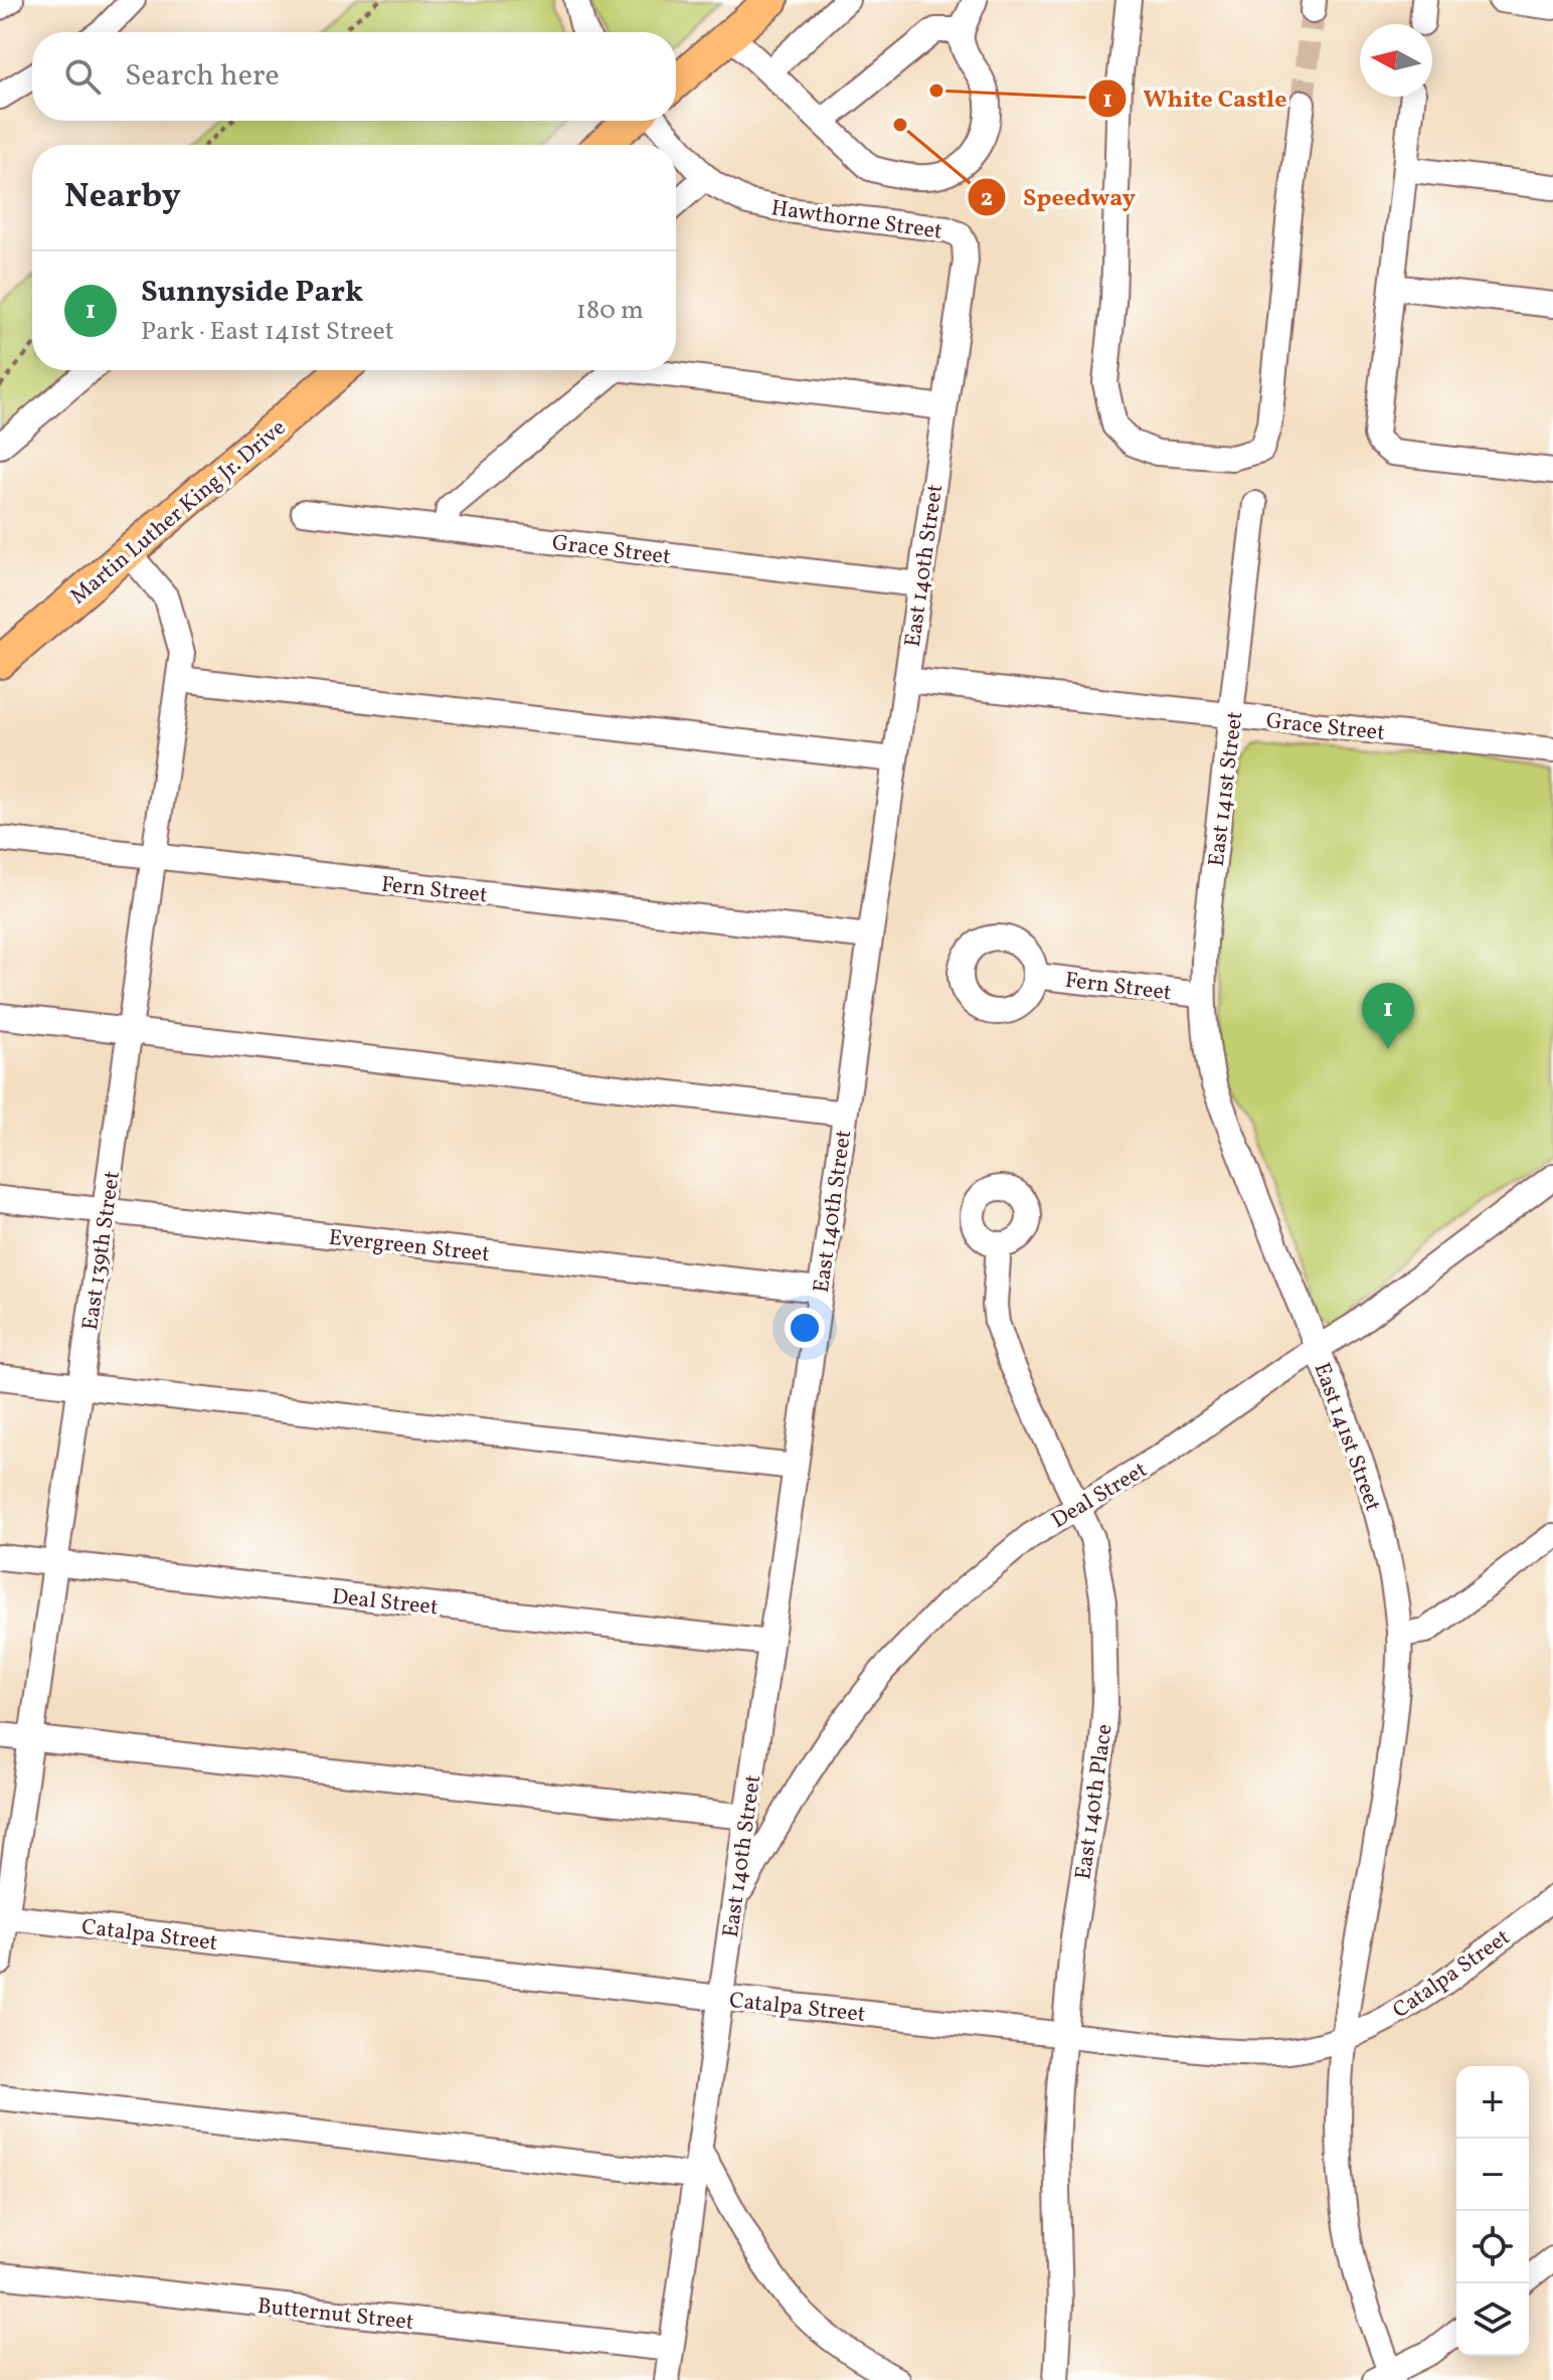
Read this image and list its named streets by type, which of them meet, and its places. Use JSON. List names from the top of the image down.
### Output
{
  "streets": {
    "main road": ["Martin Luther King Jr. Drive"],
    "street": [
      "Hawthorne Street",
      "Grace Street",
      "East 140th Street",
      "East 141st Street",
      "Fern Street",
      "Evergreen Street",
      "East 139th Street",
      "Deal Street",
      "East 140th Place",
      "Catalpa Street",
      "Butternut Street"
    ]
  },
  "crossings": [
    ["Hawthorne Street", "East 140th Street"],
    ["Martin Luther King Jr. Drive", "East 139th Street"],
    ["Grace Street", "East 140th Street"],
    ["Grace Street", "East 141st Street"],
    ["East 140th Street", "Fern Street"],
    ["East 140th Street", "Evergreen Street"],
    ["East 140th Street", "Deal Street"],
    ["East 140th Street", "Catalpa Street"],
    ["East 140th Street", "Butternut Street"],
    ["East 141st Street", "Fern Street"],
    ["East 141st Street", "Deal Street"],
    ["East 141st Street", "Catalpa Street"],
    ["Fern Street", "East 139th Street"],
    ["Evergreen Street", "East 139th Street"],
    ["East 139th Street", "Deal Street"],
    ["East 139th Street", "Catalpa Street"],
    ["Deal Street", "East 140th Place"],
    ["East 140th Place", "Catalpa Street"]
  ],
  "places": ["White Castle", "Speedway"],
  "north": "left",
  "page": {
    "search": "Search here",
    "heading": "Nearby",
    "list": [
      {
        "mark": "1",
        "name": "Sunnyside Park",
        "note": "Park · East 141st Street",
        "value": "180 m"
      }
    ],
    "pins": "1",
    "map_buttons": ["+", "−"]
  }
}
